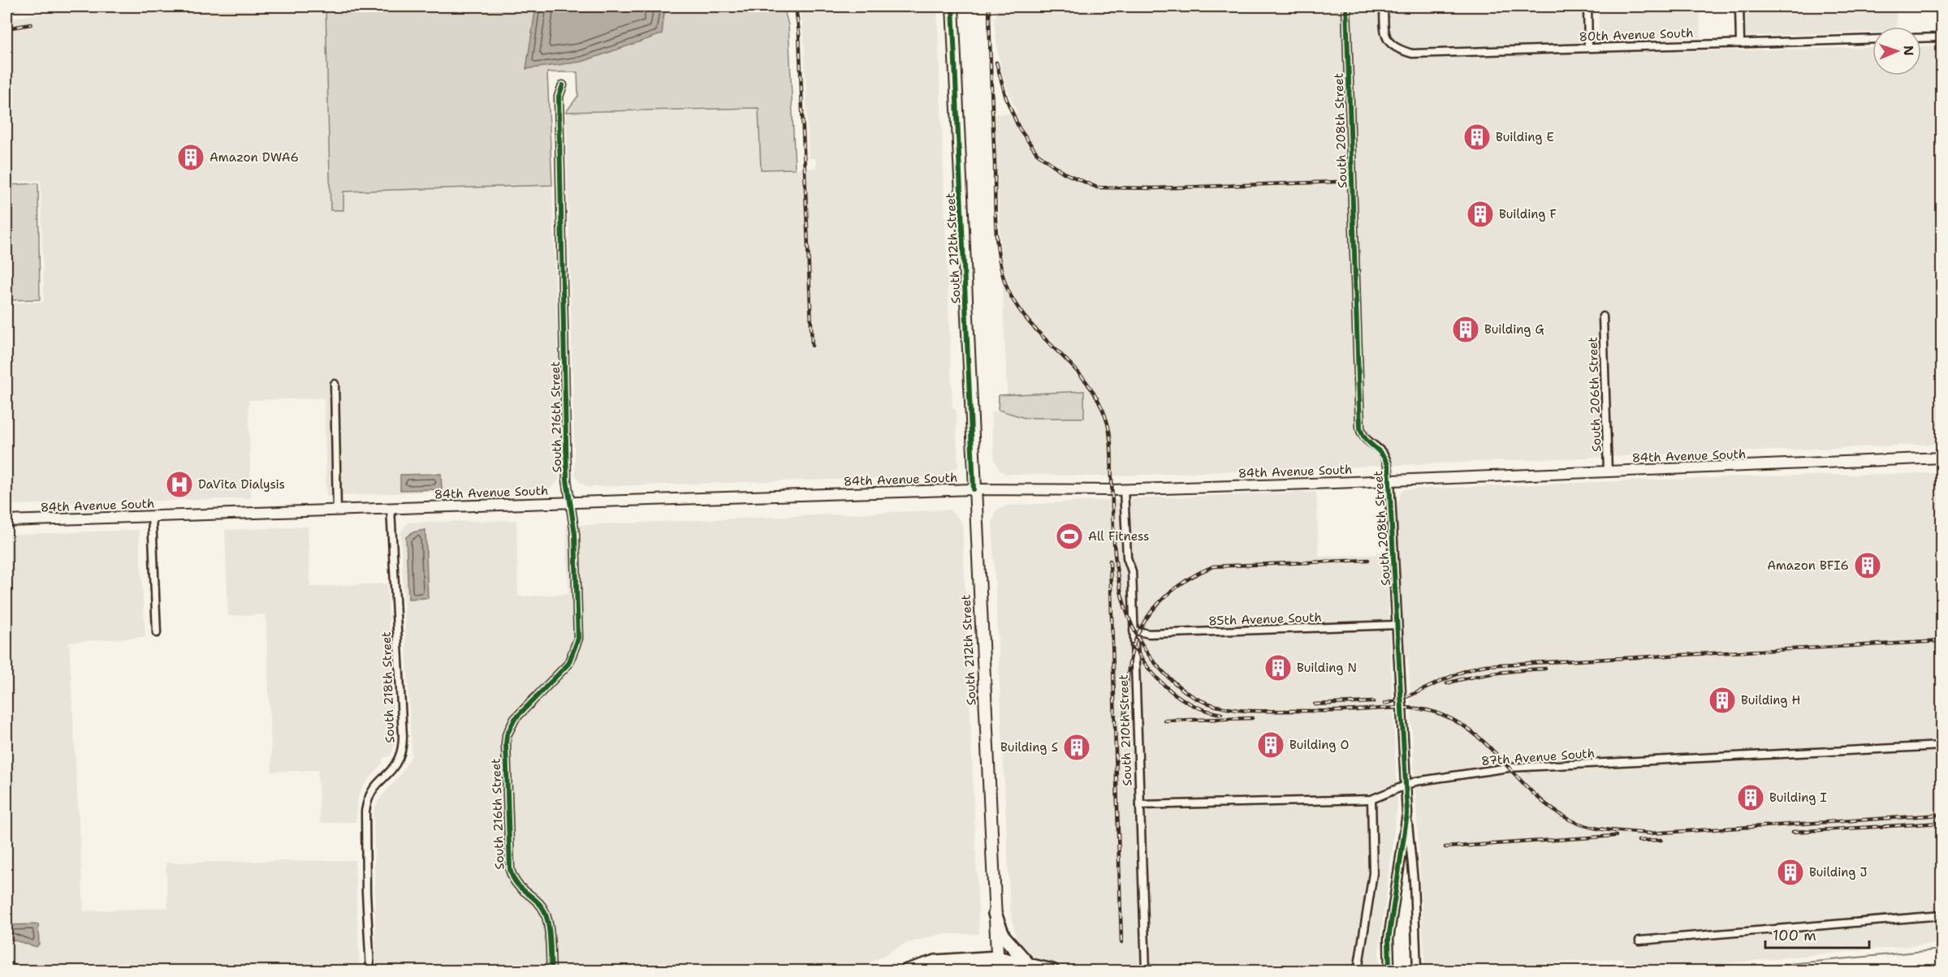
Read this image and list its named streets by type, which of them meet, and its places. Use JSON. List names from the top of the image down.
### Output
{
  "streets": {
    "main road": ["South 212th Street", "84th Avenue South"],
    "street": [
      "80th Avenue South",
      "South 208th Street",
      "South 206th Street",
      "South 216th Street",
      "85th Avenue South",
      "South 218th Street",
      "South 210th Street",
      "87th Avenue South"
    ]
  },
  "crossings": [
    ["South 208th Street", "84th Avenue South"],
    ["South 208th Street", "85th Avenue South"],
    ["South 208th Street", "87th Avenue South"],
    ["South 212th Street", "84th Avenue South"],
    ["South 206th Street", "84th Avenue South"],
    ["South 216th Street", "84th Avenue South"],
    ["84th Avenue South", "South 218th Street"],
    ["84th Avenue South", "South 210th Street"],
    ["85th Avenue South", "South 210th Street"],
    ["South 210th Street", "87th Avenue South"]
  ],
  "places": {
    "building": [
      "Building E",
      "Amazon DWA6",
      "Building F",
      "Building G",
      "Amazon BFI6",
      "Building N",
      "Building H",
      "Building O",
      "Building S",
      "Building I",
      "Building J"
    ],
    "hospital": ["DaVita Dialysis"],
    "sports": ["All Fitness"]
  },
  "scale_bar": "100 m",
  "north": "right"
}
